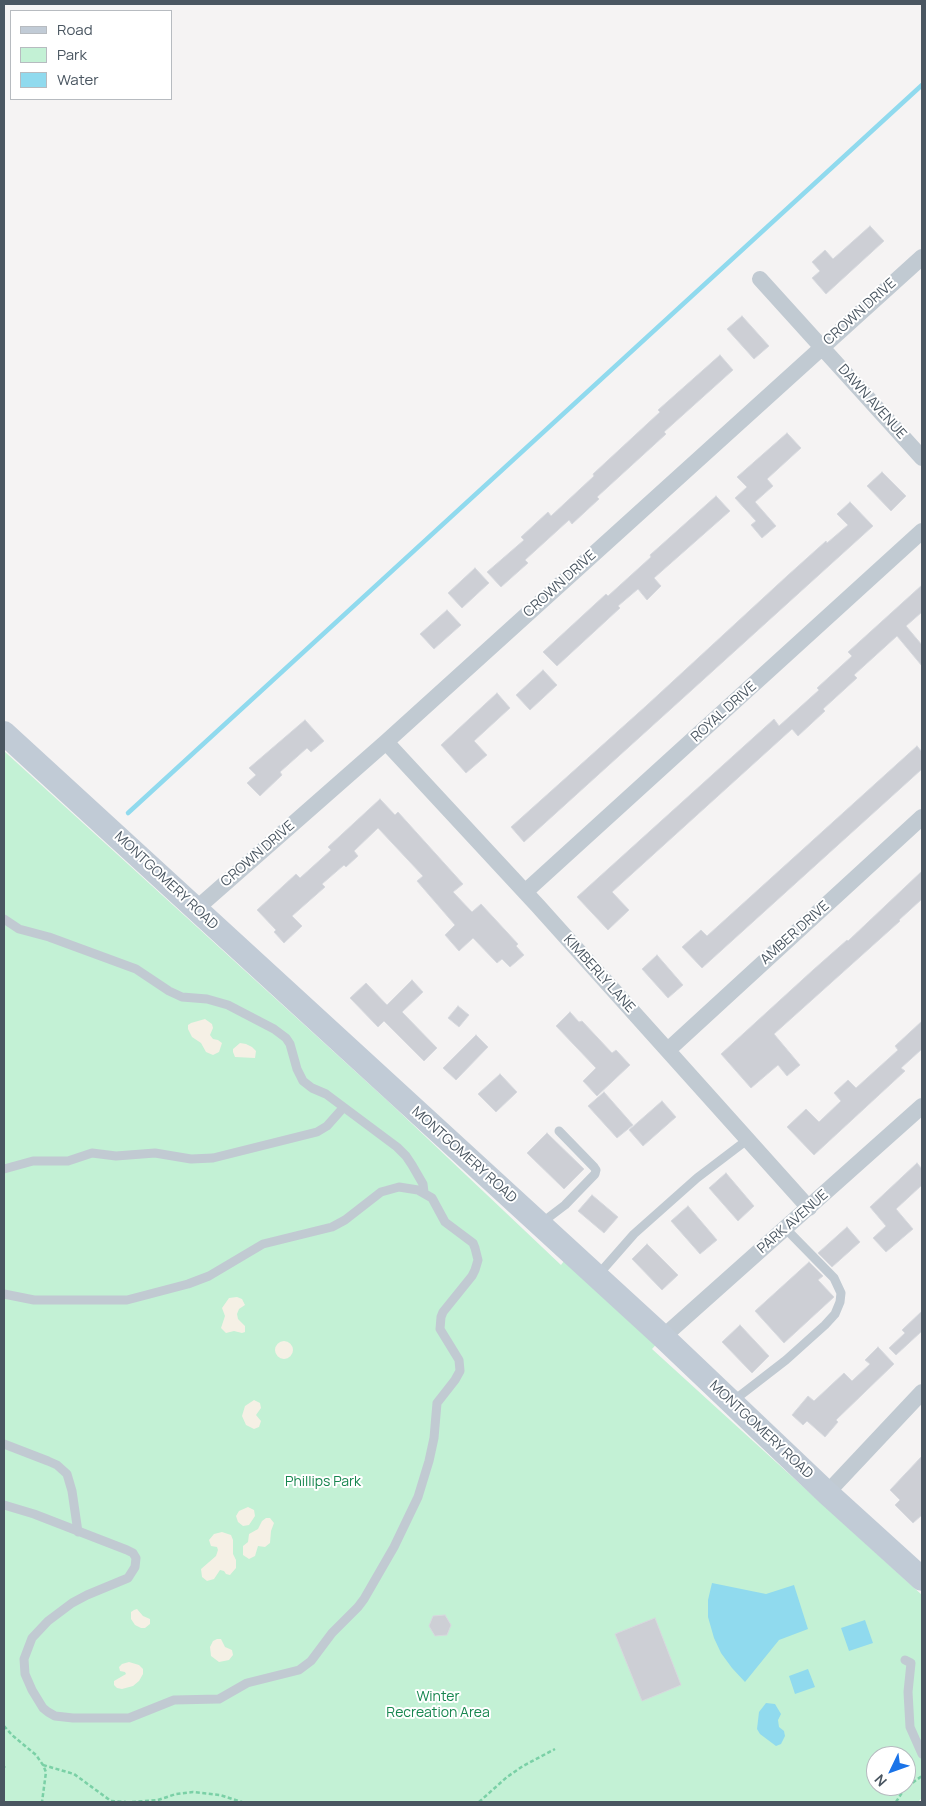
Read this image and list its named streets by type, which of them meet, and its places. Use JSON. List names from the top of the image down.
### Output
{
  "streets": {
    "street": [
      "CROWN DRIVE",
      "DAWN AVENUE",
      "ROYAL DRIVE",
      "MONTGOMERY ROAD",
      "AMBER DRIVE",
      "KIMBERLY LANE",
      "PARK AVENUE"
    ]
  },
  "crossings": [
    ["CROWN DRIVE", "DAWN AVENUE"],
    ["CROWN DRIVE", "MONTGOMERY ROAD"],
    ["CROWN DRIVE", "KIMBERLY LANE"],
    ["ROYAL DRIVE", "KIMBERLY LANE"],
    ["MONTGOMERY ROAD", "PARK AVENUE"],
    ["AMBER DRIVE", "KIMBERLY LANE"],
    ["KIMBERLY LANE", "PARK AVENUE"]
  ],
  "parks": ["Phillips Park", "Winter Recreation Area"],
  "legend": ["Road", "Park", "Water"],
  "north": "bottom left"
}
